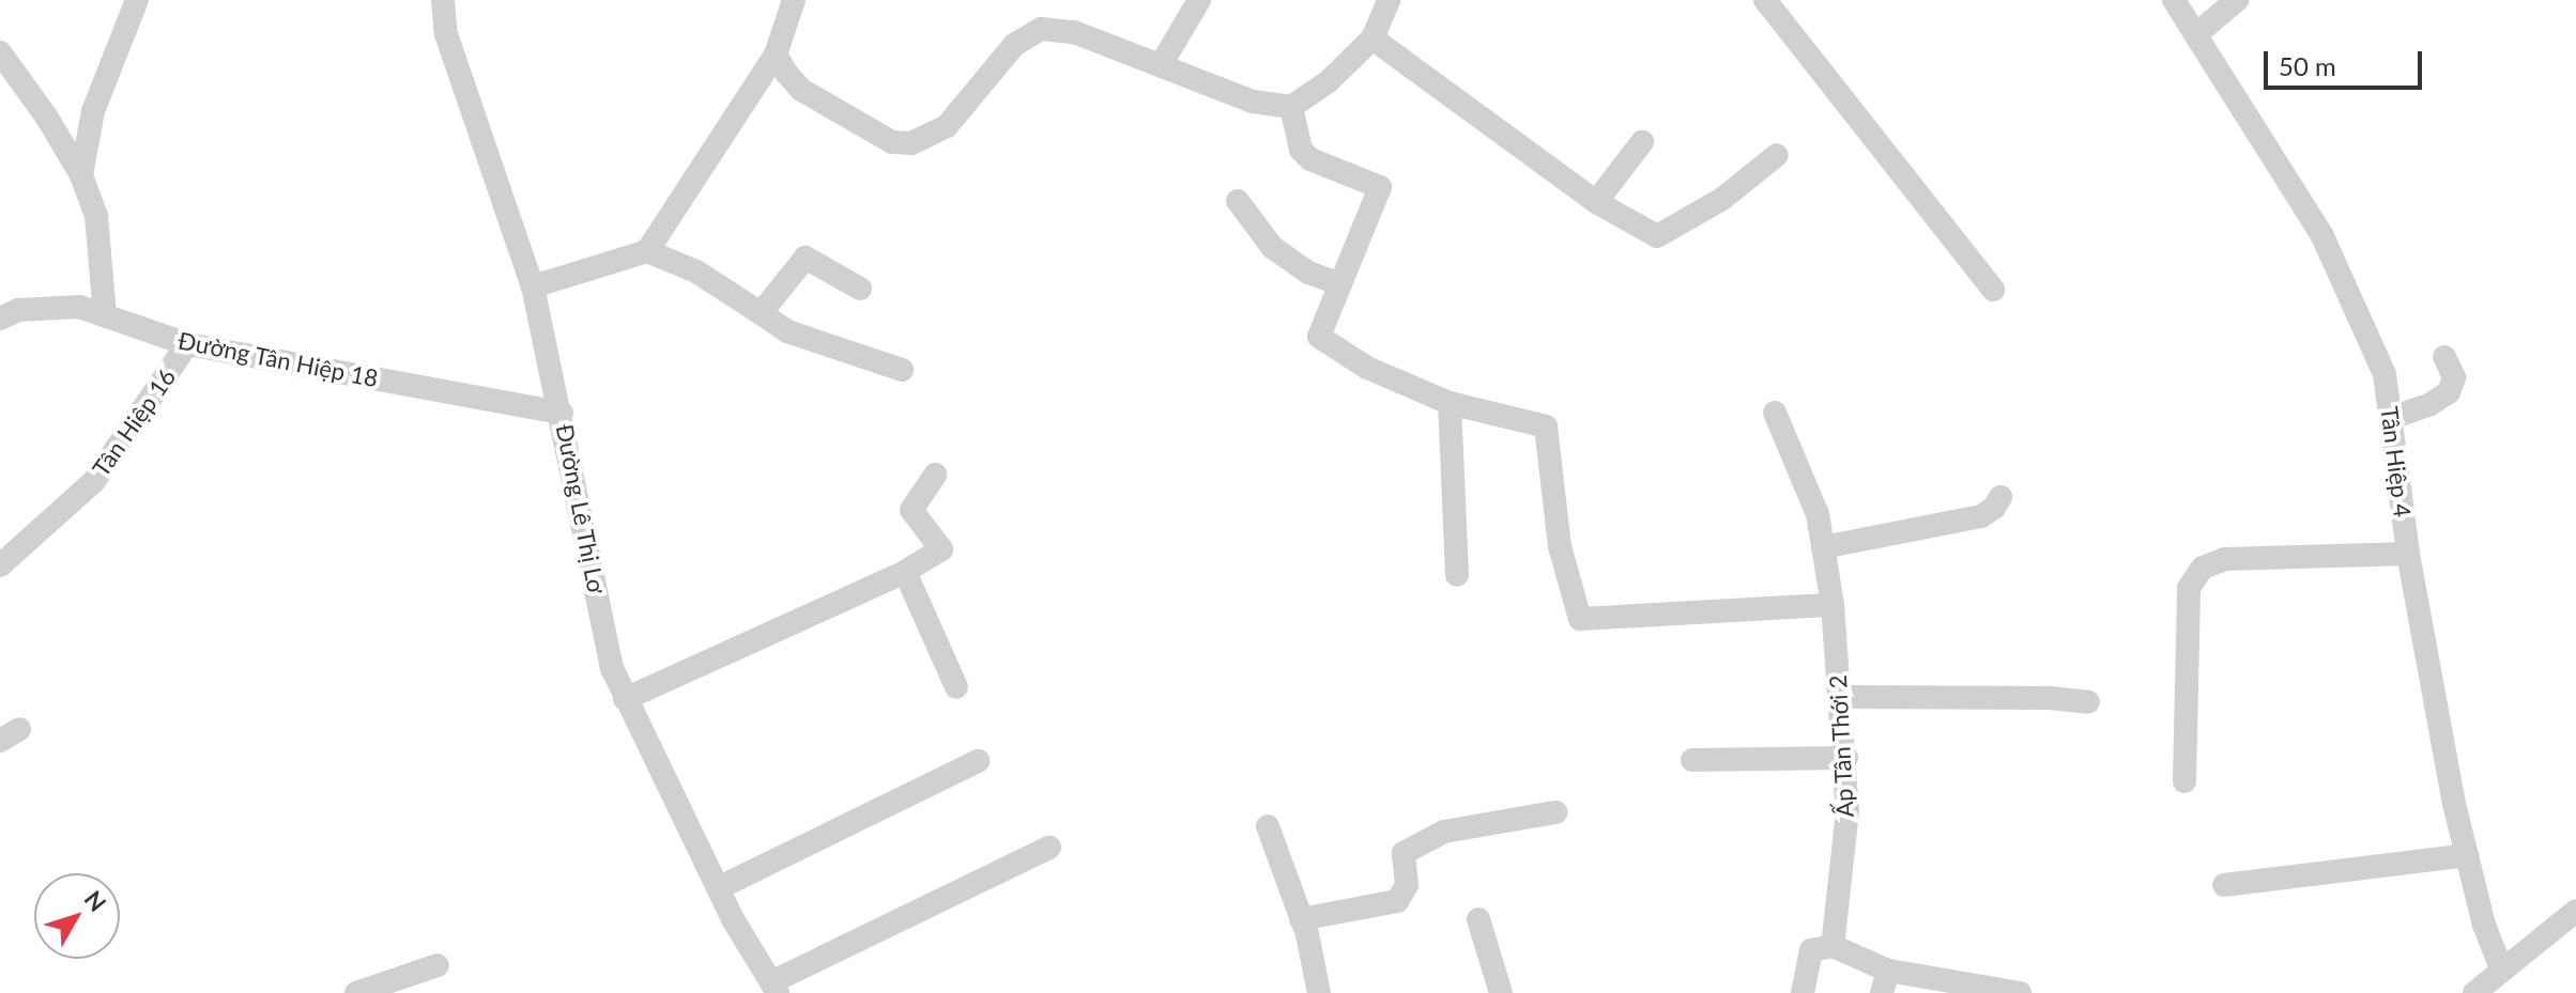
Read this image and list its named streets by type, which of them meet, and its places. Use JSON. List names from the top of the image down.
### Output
{
  "streets": {
    "street": [
      "Đường Tân Hiệp 18",
      "Tân Hiệp 16",
      "Tân Hiệp 4",
      "Đường Lê Thị Lơ",
      "Ấp Tân Thới 2"
    ]
  },
  "crossings": [
    ["Đường Tân Hiệp 18", "Tân Hiệp 16"],
    ["Đường Tân Hiệp 18", "Đường Lê Thị Lơ"]
  ],
  "scale_bar": "50 m",
  "north": "top right"
}
